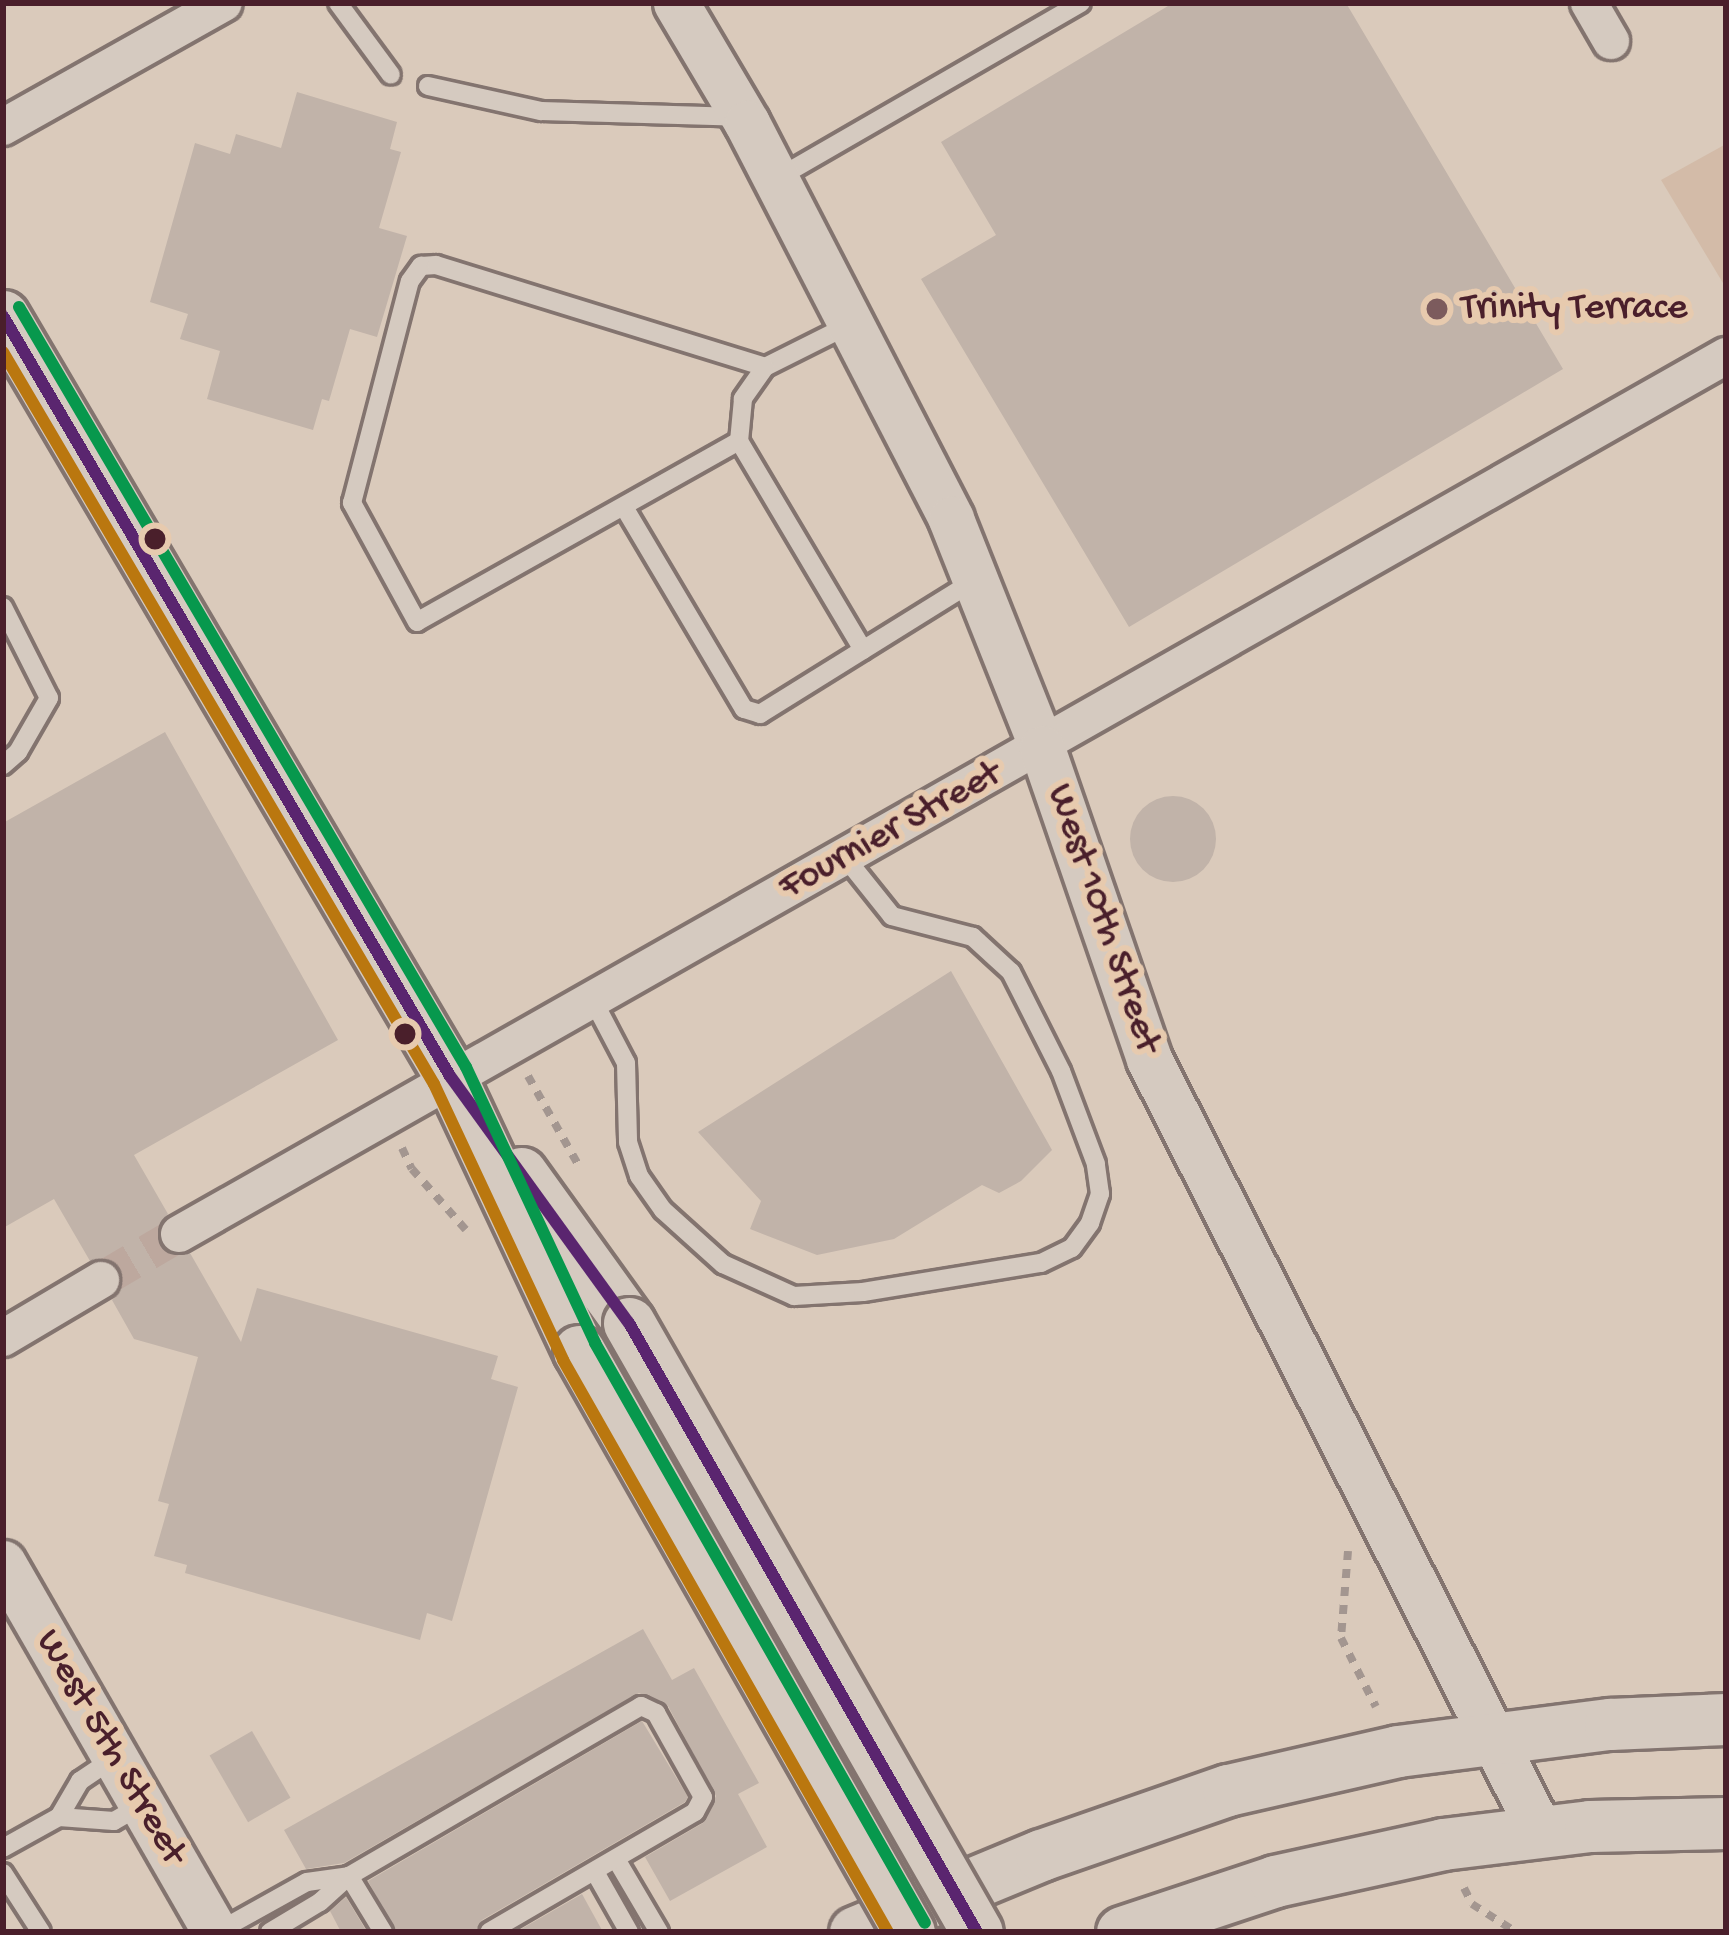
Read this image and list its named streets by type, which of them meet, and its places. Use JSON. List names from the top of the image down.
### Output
{
  "streets": {
    "street": ["Fournier Street", "West 10th Street", "West 5th Street"]
  },
  "crossings": [
    ["Fournier Street", "West 10th Street"]
  ],
  "places": ["Trinity Terrace"]
}
